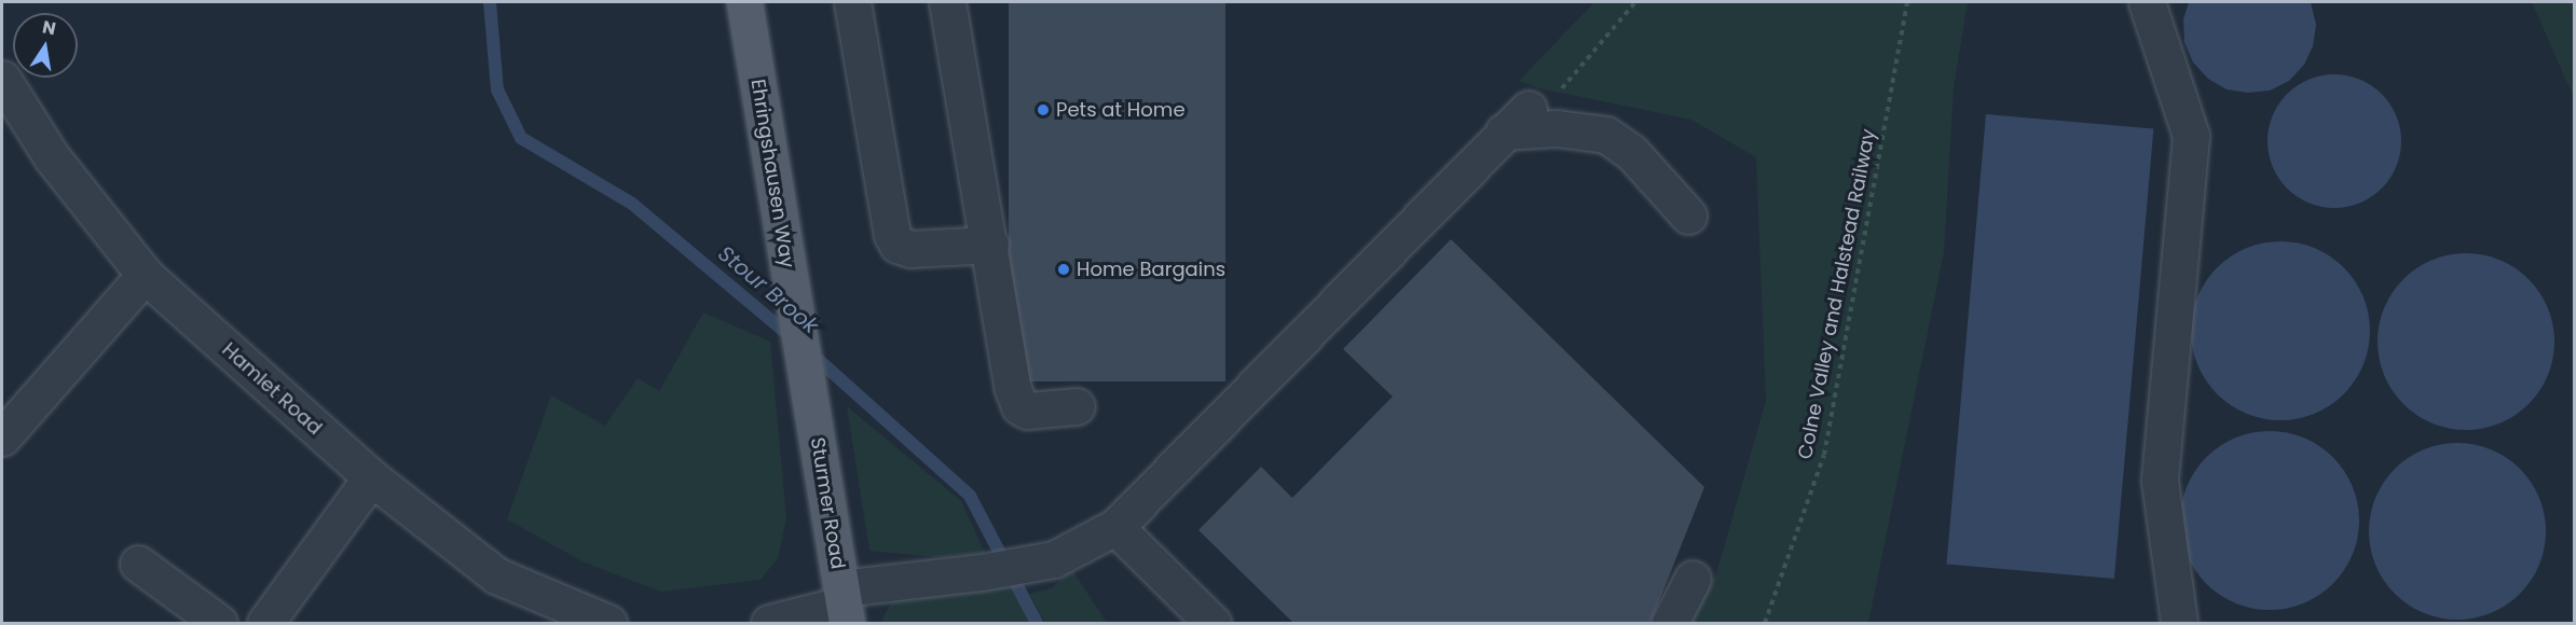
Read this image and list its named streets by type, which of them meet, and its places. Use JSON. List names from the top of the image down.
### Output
{
  "streets": {
    "main road": ["Ehringshausen Way", "Sturmer Road"],
    "street": ["Hamlet Road"],
    "path": ["Colne Valley and Halstead Railway"]
  },
  "crossings": [
    ["Ehringshausen Way", "Sturmer Road"]
  ],
  "water": ["Stour Brook"],
  "places": ["Pets at Home", "Home Bargains"],
  "north": "top"
}
